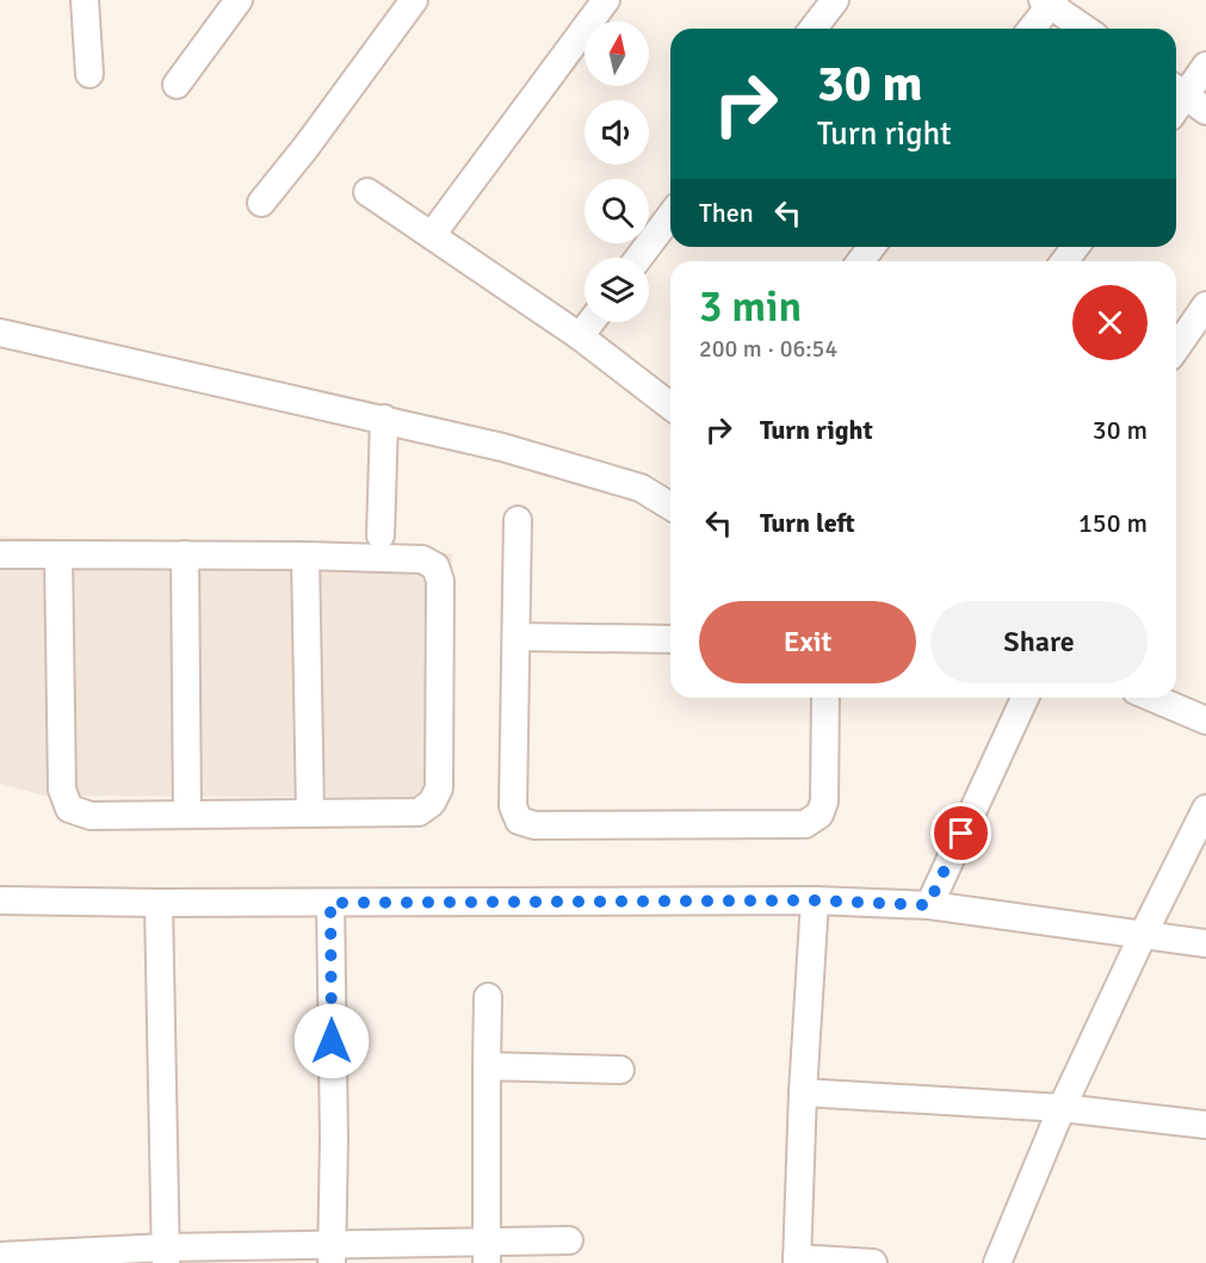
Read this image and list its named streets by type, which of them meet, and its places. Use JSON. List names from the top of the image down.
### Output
{
  "north": "top",
  "page": {
    "turn": ["30 m", "Turn right"],
    "then": "Then",
    "heading": ["3 min", "200 m · 06:54"],
    "list": [
      {
        "name": "Turn right",
        "value": "30 m"
      },
      {
        "name": "Turn left",
        "value": "150 m"
      }
    ],
    "buttons": ["Exit", "Share"]
  }
}
